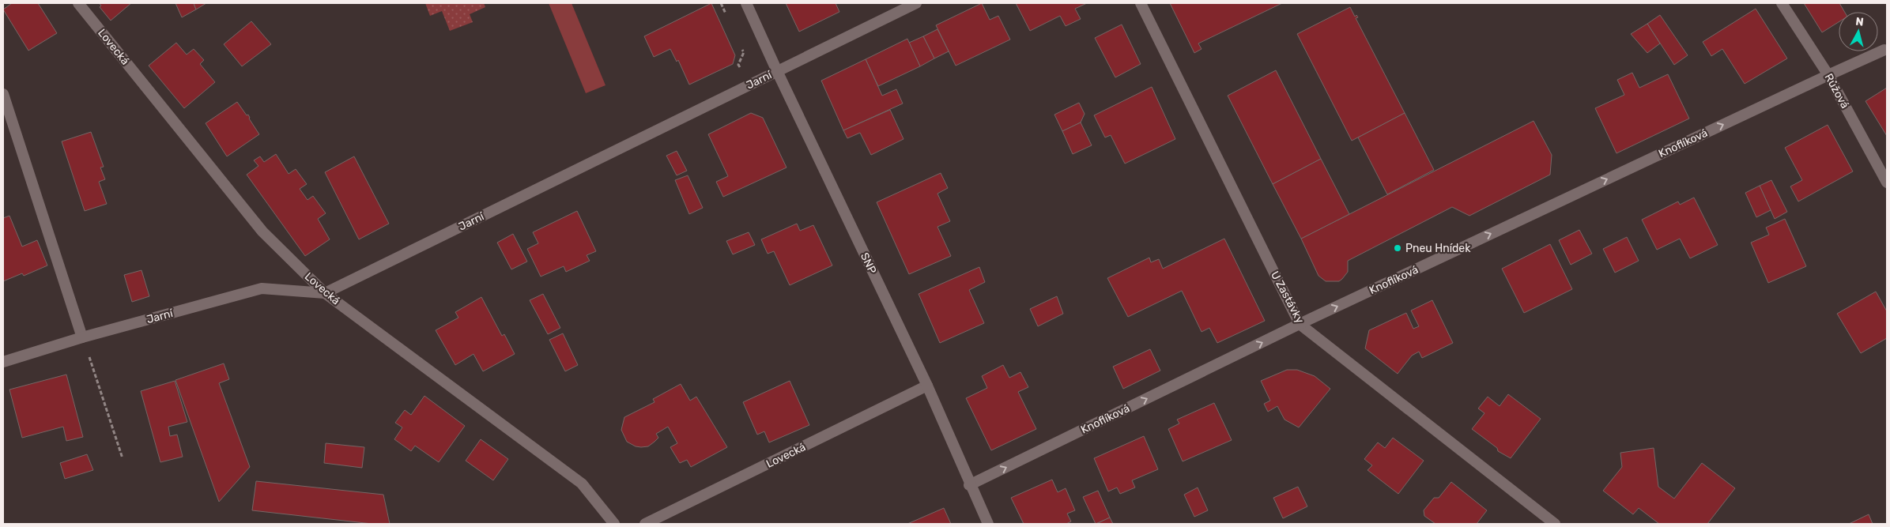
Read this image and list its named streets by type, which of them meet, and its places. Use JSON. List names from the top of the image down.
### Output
{
  "streets": {
    "street": [
      "Lovecká",
      "Jarní",
      "Růžová",
      "Knoflíková",
      "SNP",
      "U Zastávky"
    ]
  },
  "crossings": [
    ["Lovecká", "Jarní"],
    ["Lovecká", "SNP"],
    ["Jarní", "SNP"],
    ["Růžová", "Knoflíková"],
    ["Knoflíková", "SNP"],
    ["Knoflíková", "U Zastávky"]
  ],
  "one_way": ["Knoflíková"],
  "places": ["Pneu Hnídek"],
  "north": "top"
}
